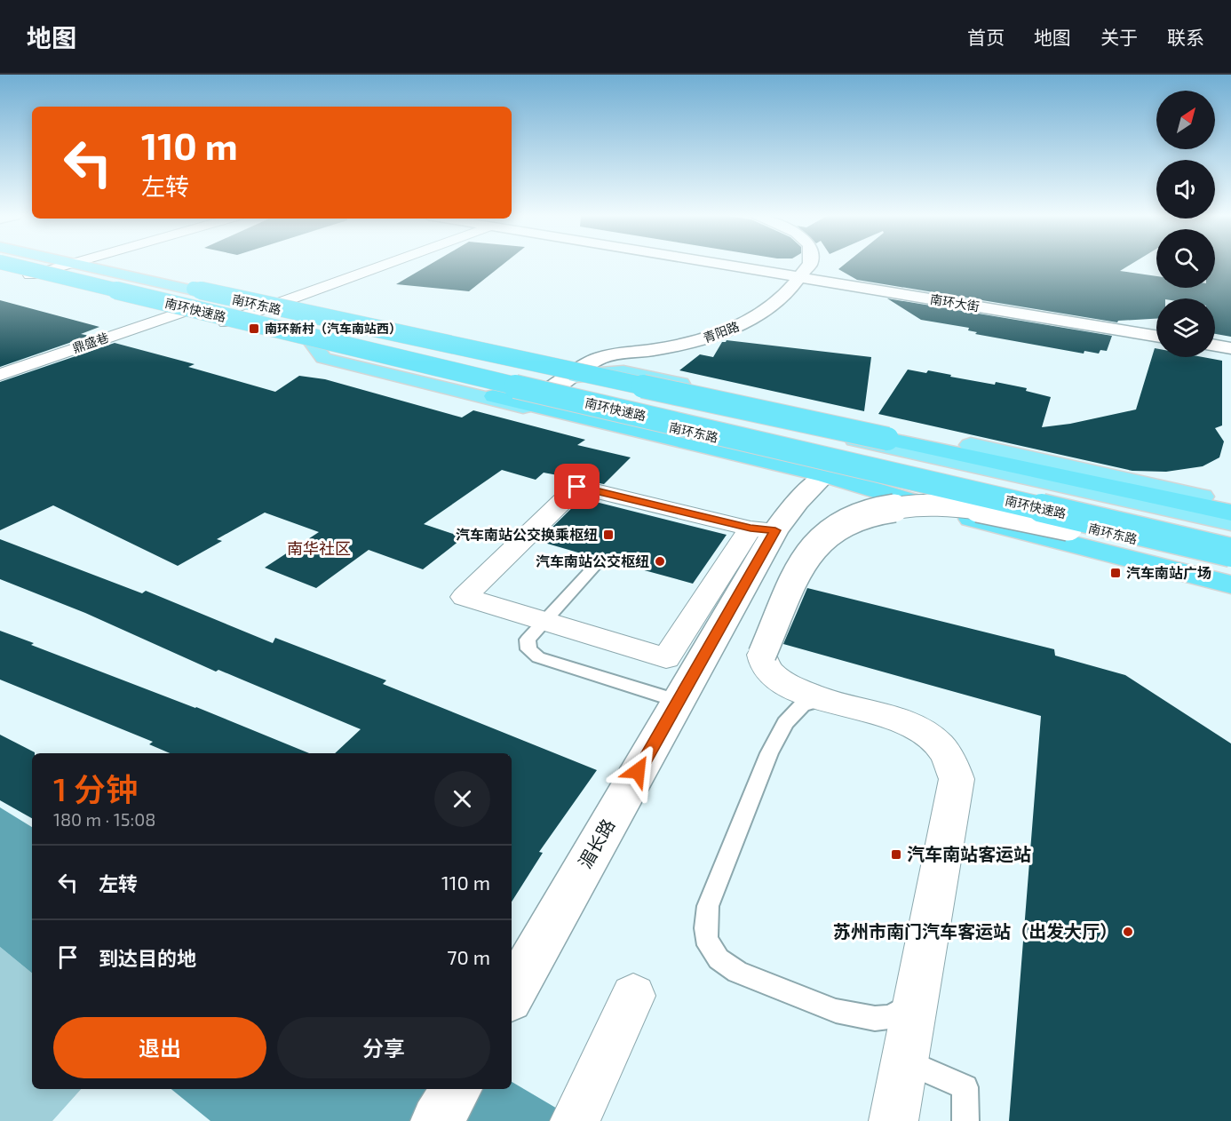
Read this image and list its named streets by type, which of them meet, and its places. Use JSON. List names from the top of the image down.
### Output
{
  "streets": {
    "highway": ["南环快速路"],
    "main road": ["南环东路"],
    "street": [
      "南环大街",
      "青阳路",
      "鼎盛巷",
      "湄长路"
    ]
  },
  "crossings": [
    ["南环大街", "青阳路"],
    ["南环东路", "南环快速路"],
    ["南环东路", "青阳路"],
    ["南环东路", "鼎盛巷"]
  ],
  "districts": ["南华社区"],
  "places": {
    "transit": [
      "南环新村（汽车南站西）",
      "汽车南站公交换乘枢纽",
      "汽车南站广场",
      "汽车南站客运站"
    ],
    "other": ["汽车南站公交枢纽", "苏州市南门汽车客运站（出发大厅）"]
  },
  "north": "top right",
  "page": {
    "header": "地图",
    "nav": [
      "首页",
      "地图",
      "关于",
      "联系"
    ],
    "turn": ["110 m", "左转"],
    "heading": ["1 分钟", "180 m · 15:08"],
    "list": [
      {
        "name": "左转",
        "value": "110 m"
      },
      {
        "name": "到达目的地",
        "value": "70 m"
      }
    ],
    "buttons": ["退出", "分享"]
  }
}
